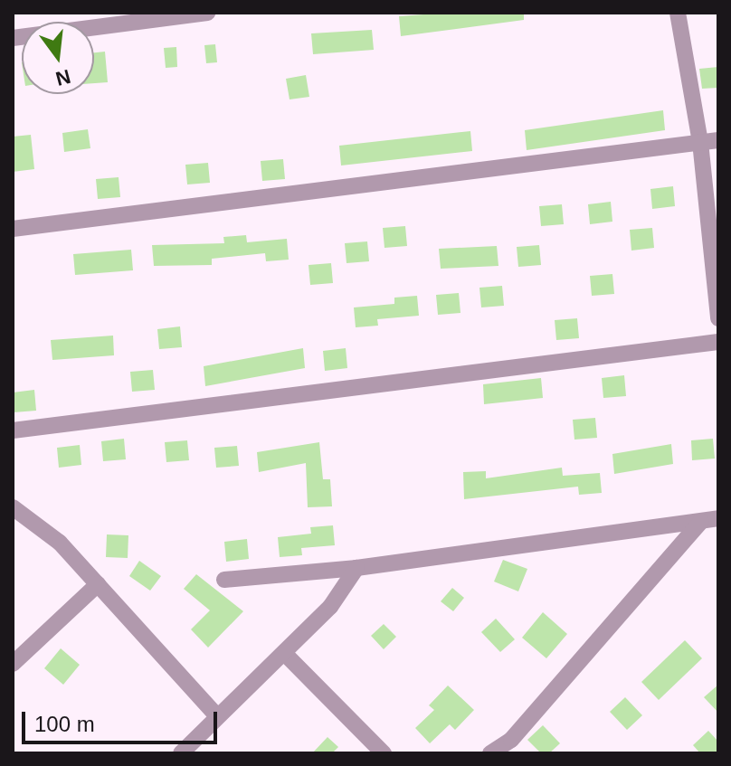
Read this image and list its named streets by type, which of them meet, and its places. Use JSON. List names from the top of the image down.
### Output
{
  "scale_bar": "100 m",
  "north": "bottom"
}
